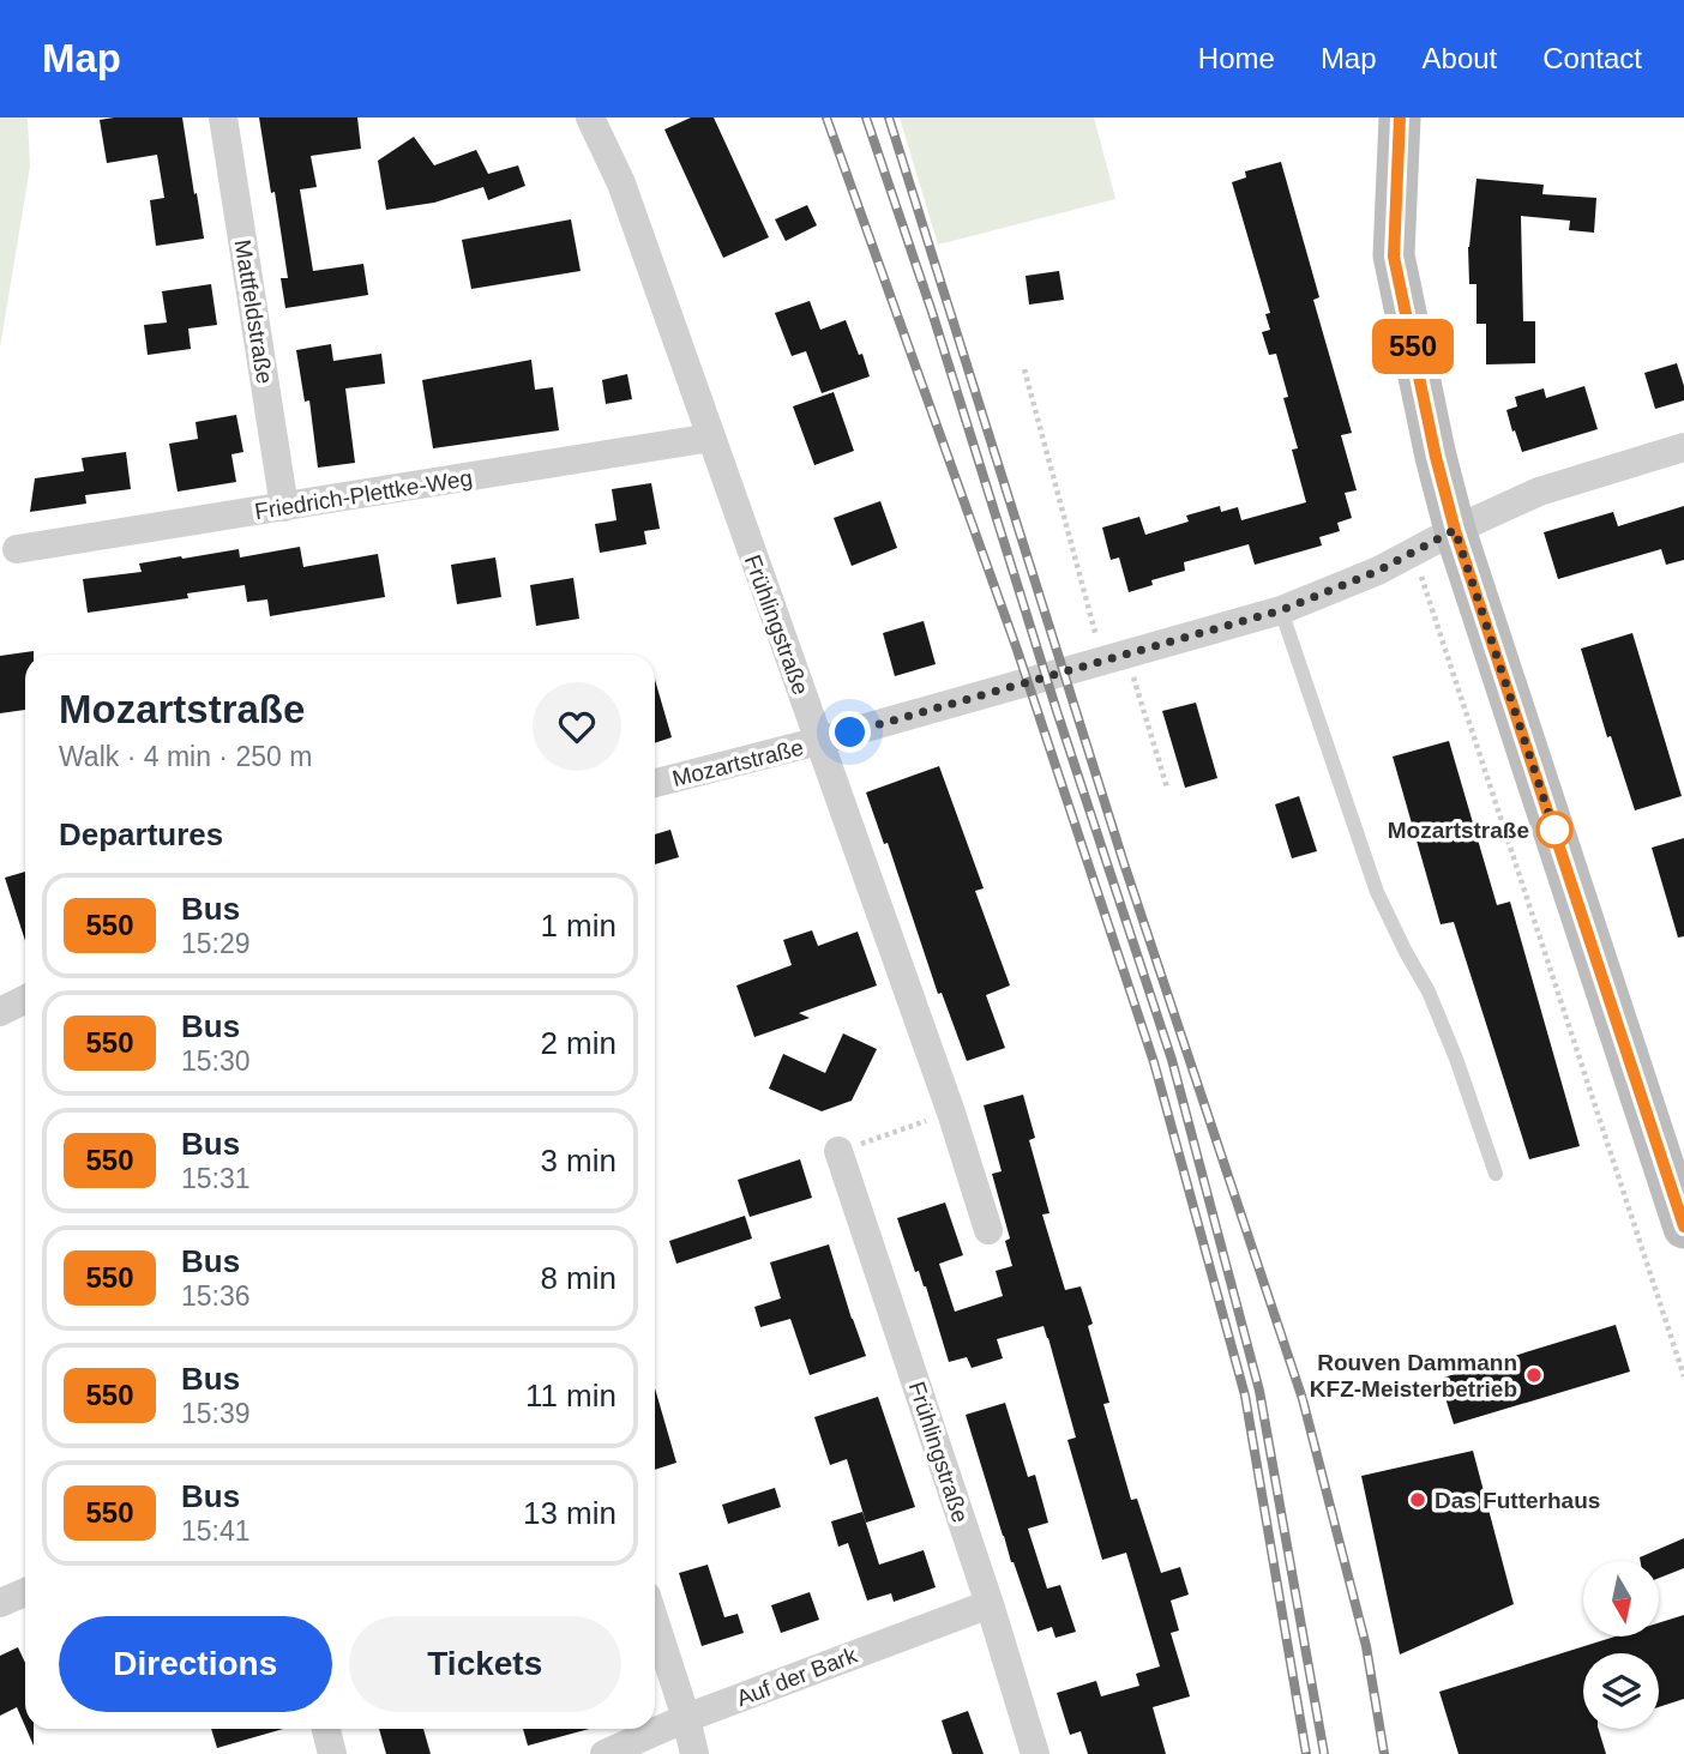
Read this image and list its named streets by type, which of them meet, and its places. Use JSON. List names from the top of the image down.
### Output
{
  "streets": {
    "street": [
      "Mattfeldstraße",
      "Friedrich-Plettke-Weg",
      "Frühlingstraße",
      "Mozartstraße",
      "Auf der Bark"
    ]
  },
  "crossings": [
    ["Mattfeldstraße", "Friedrich-Plettke-Weg"],
    ["Friedrich-Plettke-Weg", "Frühlingstraße"],
    ["Frühlingstraße", "Mozartstraße"],
    ["Frühlingstraße", "Auf der Bark"]
  ],
  "places": ["Mozartstraße", "Rouven Dammann KFZ-Meisterbetrieb", "Das Futterhaus"],
  "lines": ["bus line 550"],
  "north": "bottom",
  "page": {
    "header": "Map",
    "nav": [
      "Home",
      "Map",
      "About",
      "Contact"
    ],
    "on_map": "550",
    "heading": [
      ["Mozartstraße", "Walk · 4 min · 250 m"],
      "Departures"
    ],
    "list": [
      {
        "mark": "550",
        "name": "Bus",
        "note": "15:29",
        "value": "1 min"
      },
      {
        "mark": "550",
        "name": "Bus",
        "note": "15:30",
        "value": "2 min"
      },
      {
        "mark": "550",
        "name": "Bus",
        "note": "15:31",
        "value": "3 min"
      },
      {
        "mark": "550",
        "name": "Bus",
        "note": "15:36",
        "value": "8 min"
      },
      {
        "mark": "550",
        "name": "Bus",
        "note": "15:39",
        "value": "11 min"
      },
      {
        "mark": "550",
        "name": "Bus",
        "note": "15:41",
        "value": "13 min"
      }
    ],
    "buttons": ["Directions", "Tickets"]
  }
}
